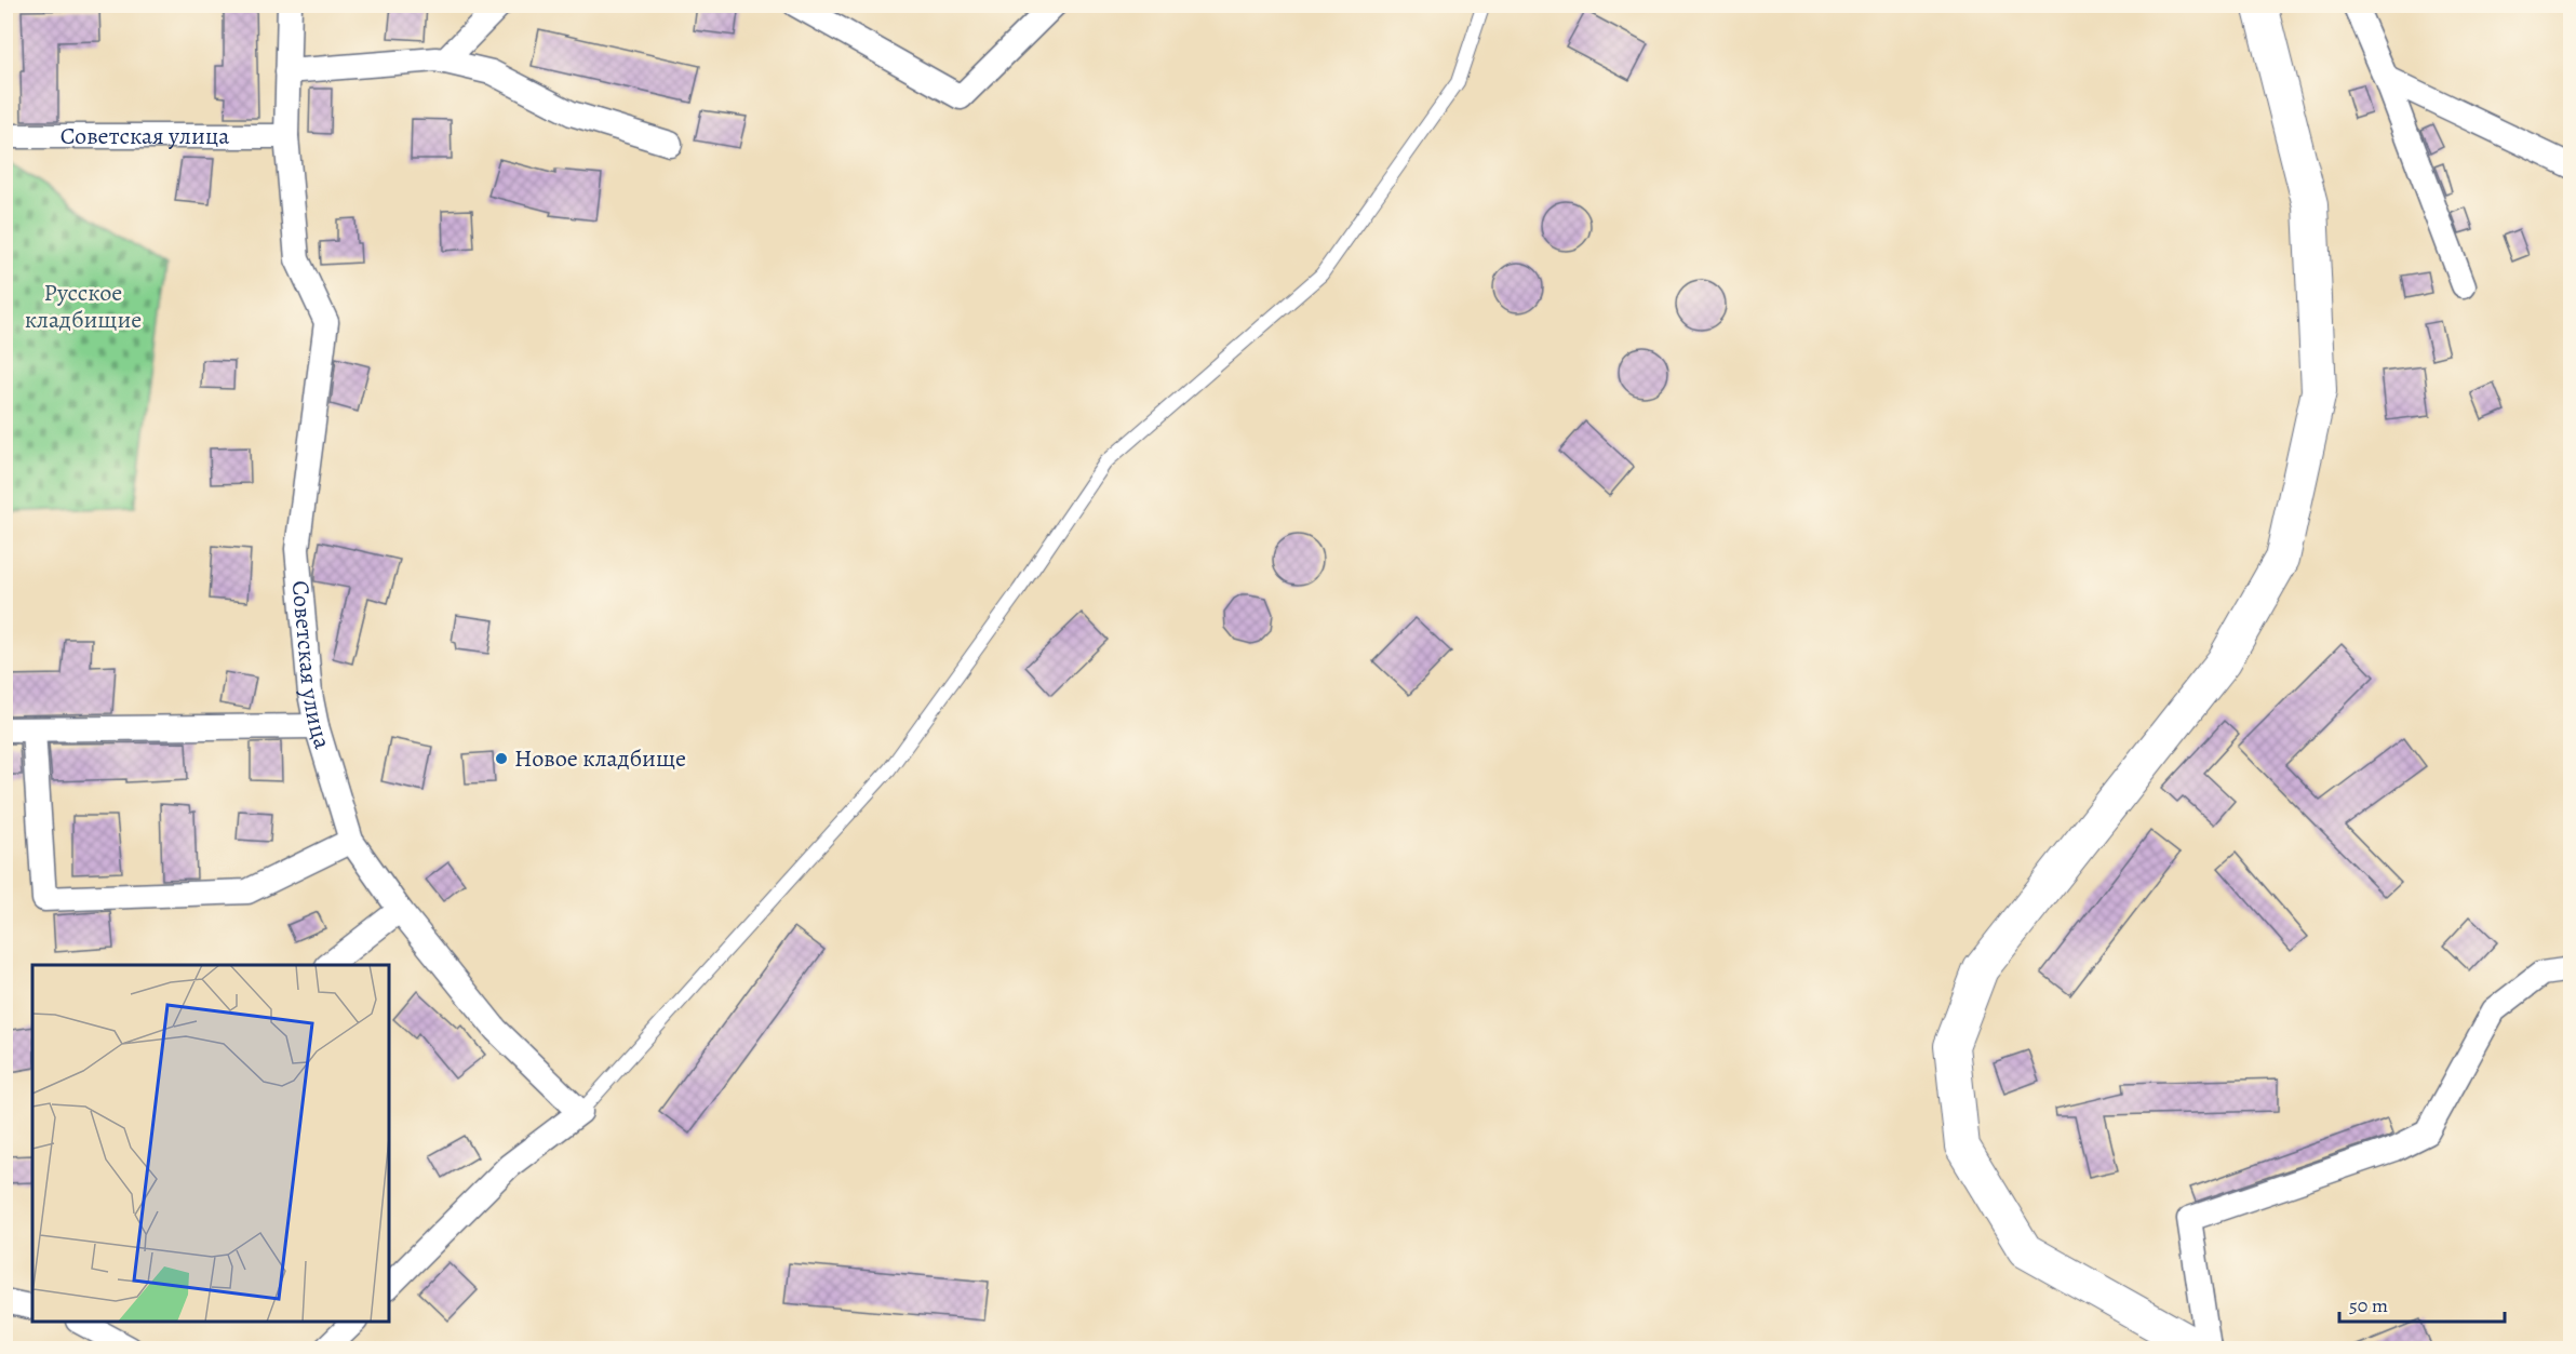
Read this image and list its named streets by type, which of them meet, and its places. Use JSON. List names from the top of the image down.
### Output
{
  "streets": {
    "street": ["Советская улица"]
  },
  "parks": ["Русское кладбищие"],
  "places": ["Новое кладбище"],
  "scale_bar": "50 m"
}
